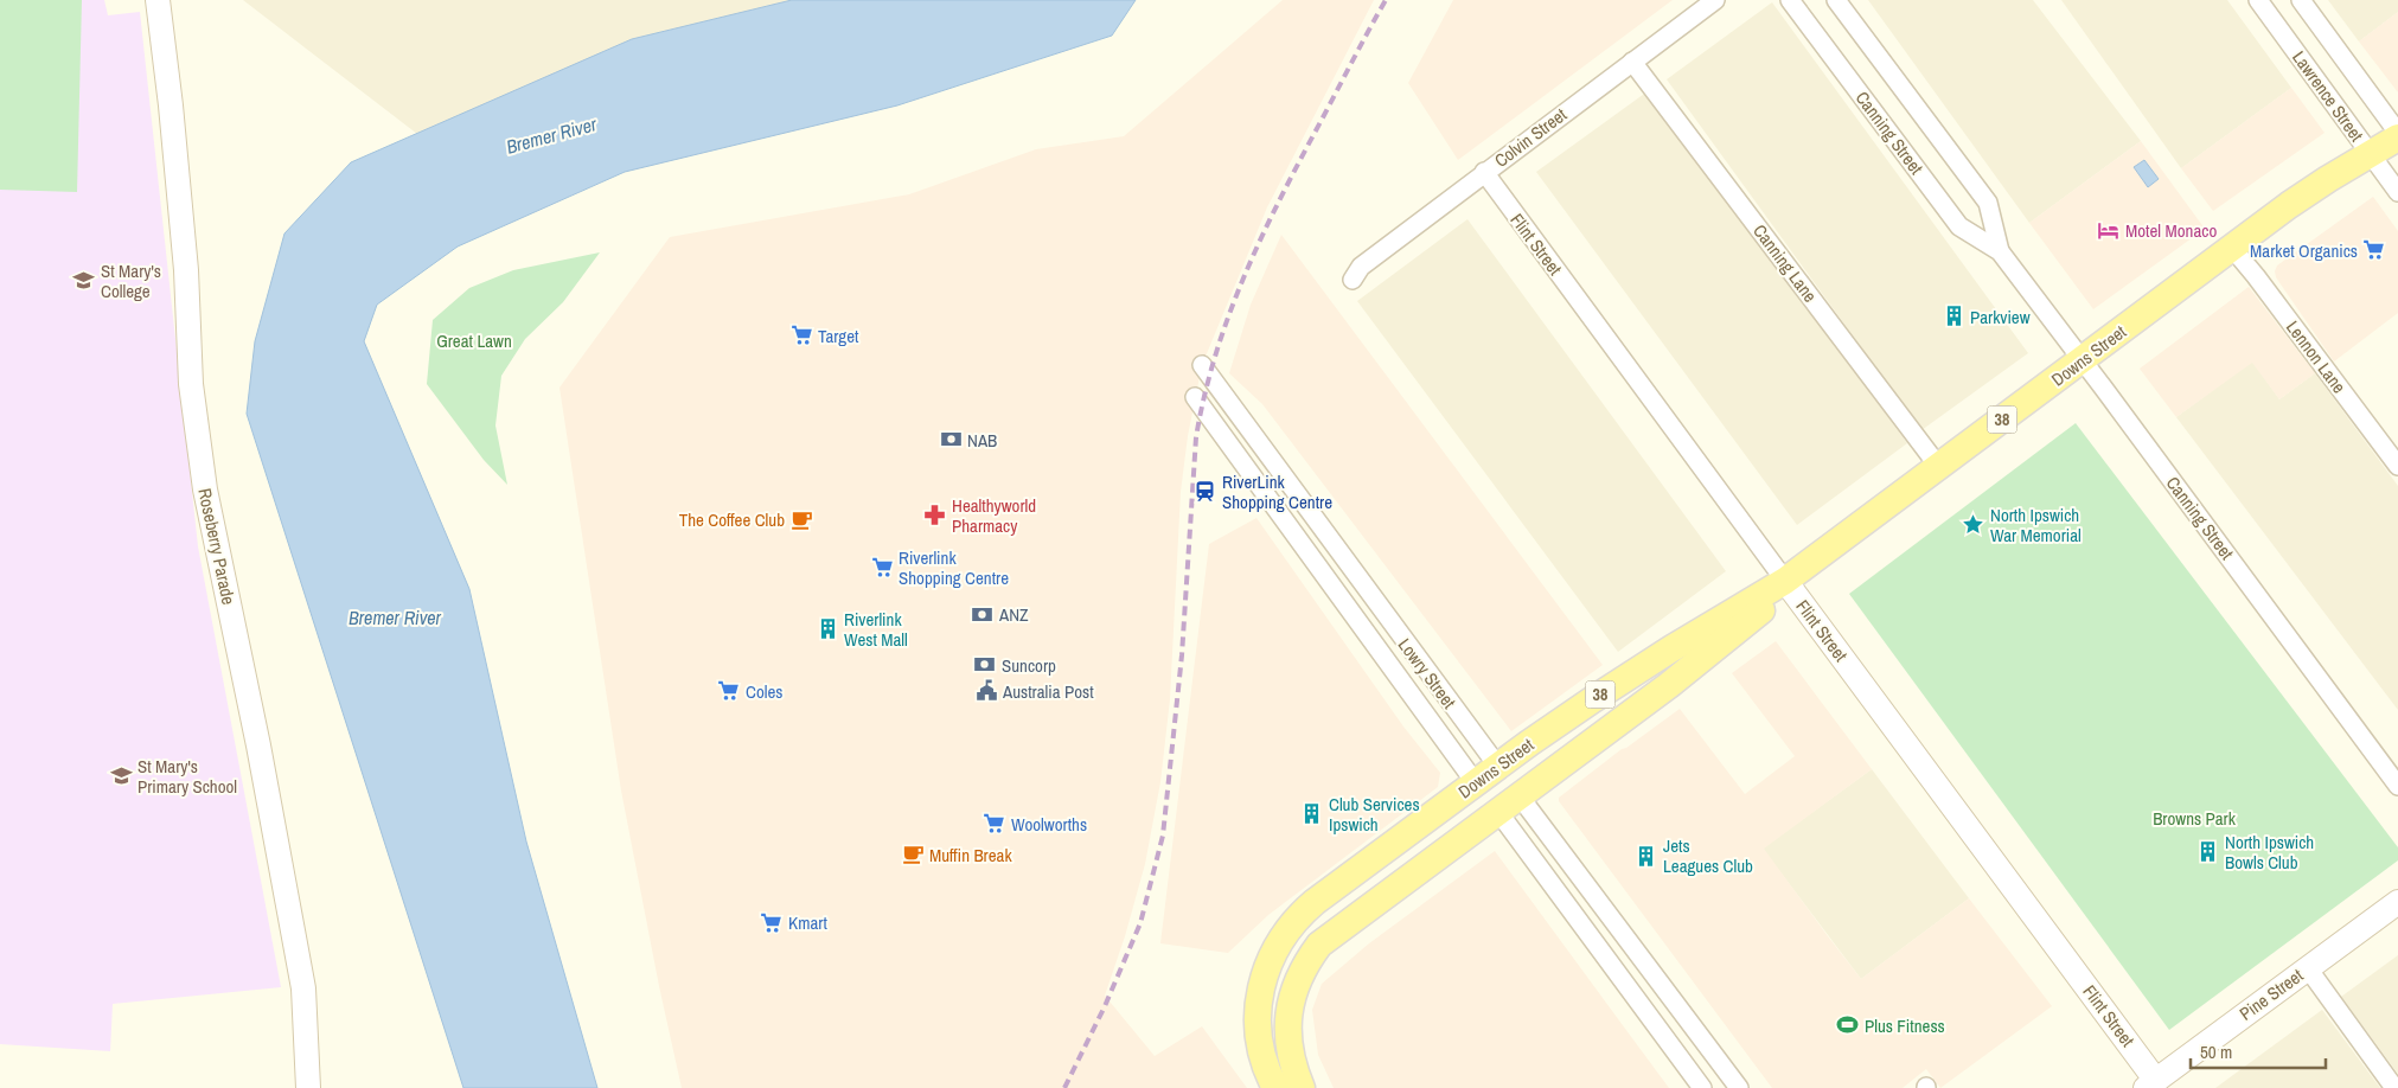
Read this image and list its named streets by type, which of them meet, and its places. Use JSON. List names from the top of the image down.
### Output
{
  "streets": {
    "main road": ["Downs Street", "38", "Lowry Street"],
    "street": [
      "Lawrence Street",
      "Canning Street",
      "Colvin Street",
      "Flint Street",
      "Canning Lane",
      "Lennon Lane",
      "Roseberry Parade",
      "Pine Street"
    ]
  },
  "crossings": [
    ["Lawrence Street", "Downs Street"],
    ["Canning Street", "Downs Street"],
    ["Colvin Street", "Flint Street"],
    ["Colvin Street", "Canning Lane"],
    ["Flint Street", "Downs Street"],
    ["Flint Street", "Pine Street"],
    ["Canning Lane", "Downs Street"],
    ["Downs Street", "Lennon Lane"],
    ["Downs Street", "38"],
    ["Downs Street", "Lowry Street"]
  ],
  "water": ["Bremer River"],
  "parks": ["Great Lawn", "Browns Park"],
  "places": {
    "hotel": ["Motel Monaco"],
    "supermarket": [
      "Market Organics",
      "Target",
      "Riverlink Shopping Centre",
      "Coles",
      "Woolworths",
      "Kmart"
    ],
    "school or university": ["St Mary's College", "St Mary's Primary School"],
    "building": [
      "Parkview",
      "Riverlink West Mall",
      "Club Services Ipswich",
      "North Ipswich Bowls Club",
      "Jets Leagues Club"
    ],
    "bank": ["NAB", "ANZ", "Suncorp"],
    "station": ["RiverLink Shopping Centre"],
    "pharmacy": ["Healthyworld Pharmacy"],
    "cafe": ["The Coffee Club", "Muffin Break"],
    "place": ["North Ipswich War Memorial"],
    "public building": ["Australia Post"],
    "sports": ["Plus Fitness"]
  },
  "scale_bar": "50 m"
}
